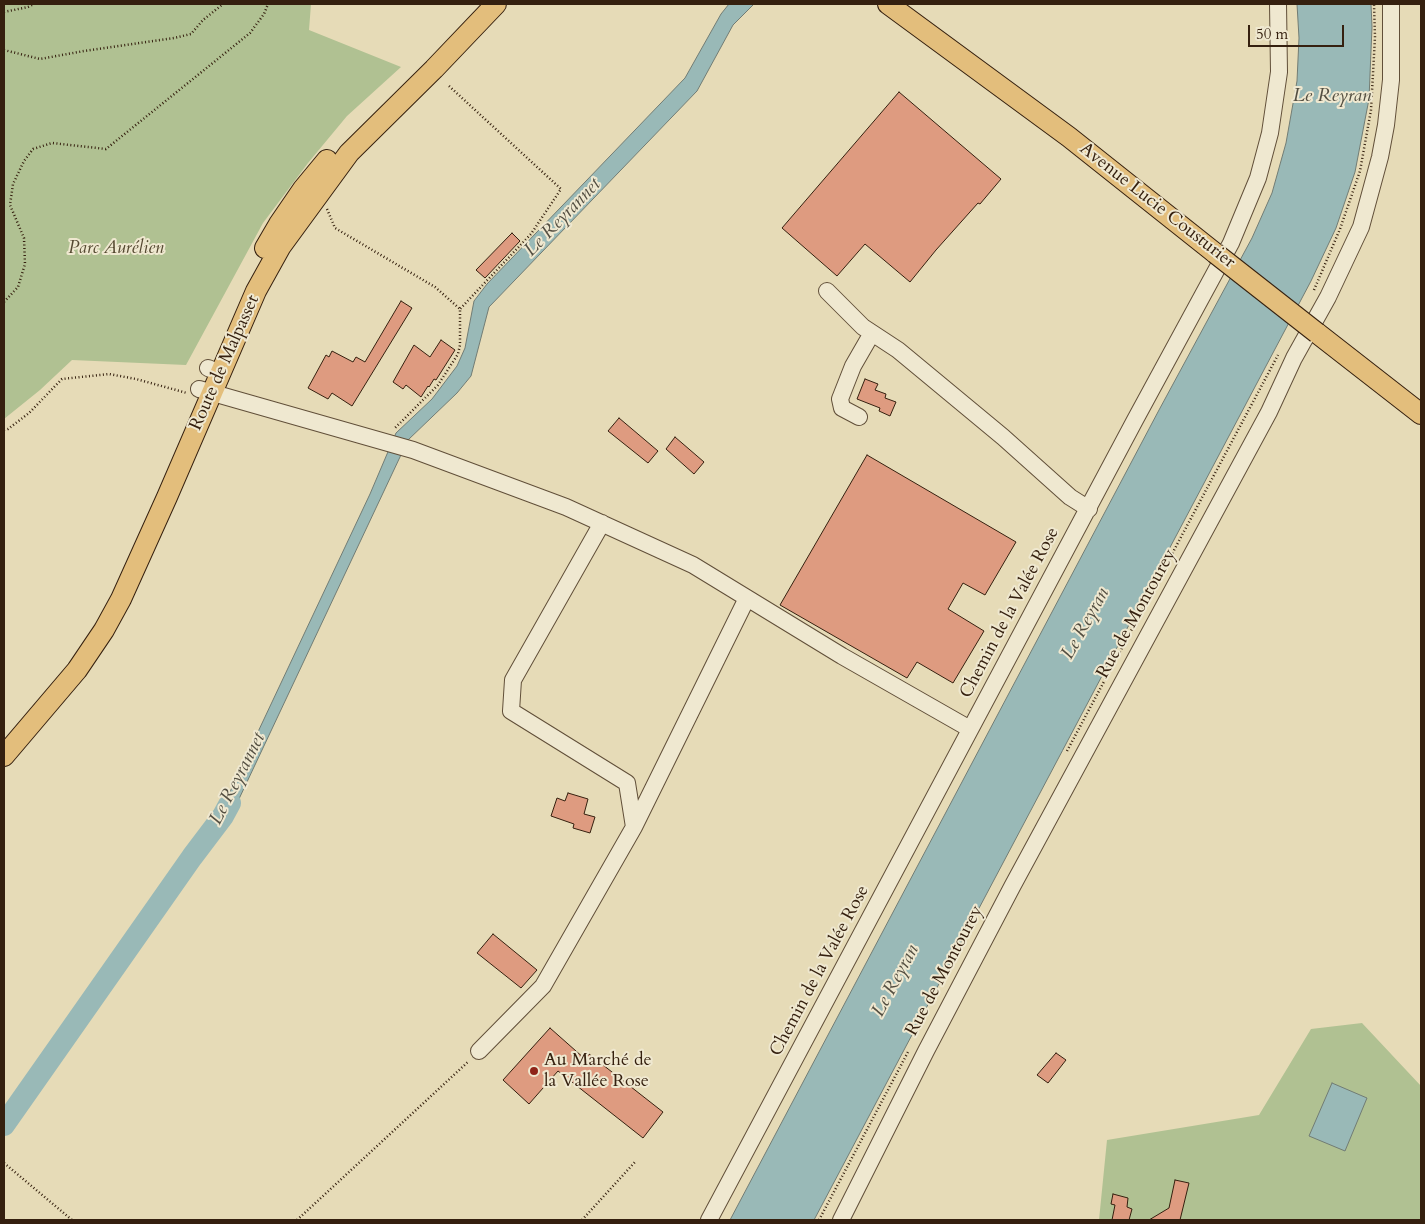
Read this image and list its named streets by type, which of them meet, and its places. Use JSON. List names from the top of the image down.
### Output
{
  "streets": {
    "main road": ["Avenue Lucie Cousturier", "Route de Malpasset"],
    "street": ["Chemin de la Valée Rose", "Rue de Montourey"]
  },
  "water": ["Le Reyran", "Le Reyrannet"],
  "parks": ["Parc Aurélien"],
  "places": ["Au Marché de la Vallée Rose"],
  "scale_bar": "50 m"
}
